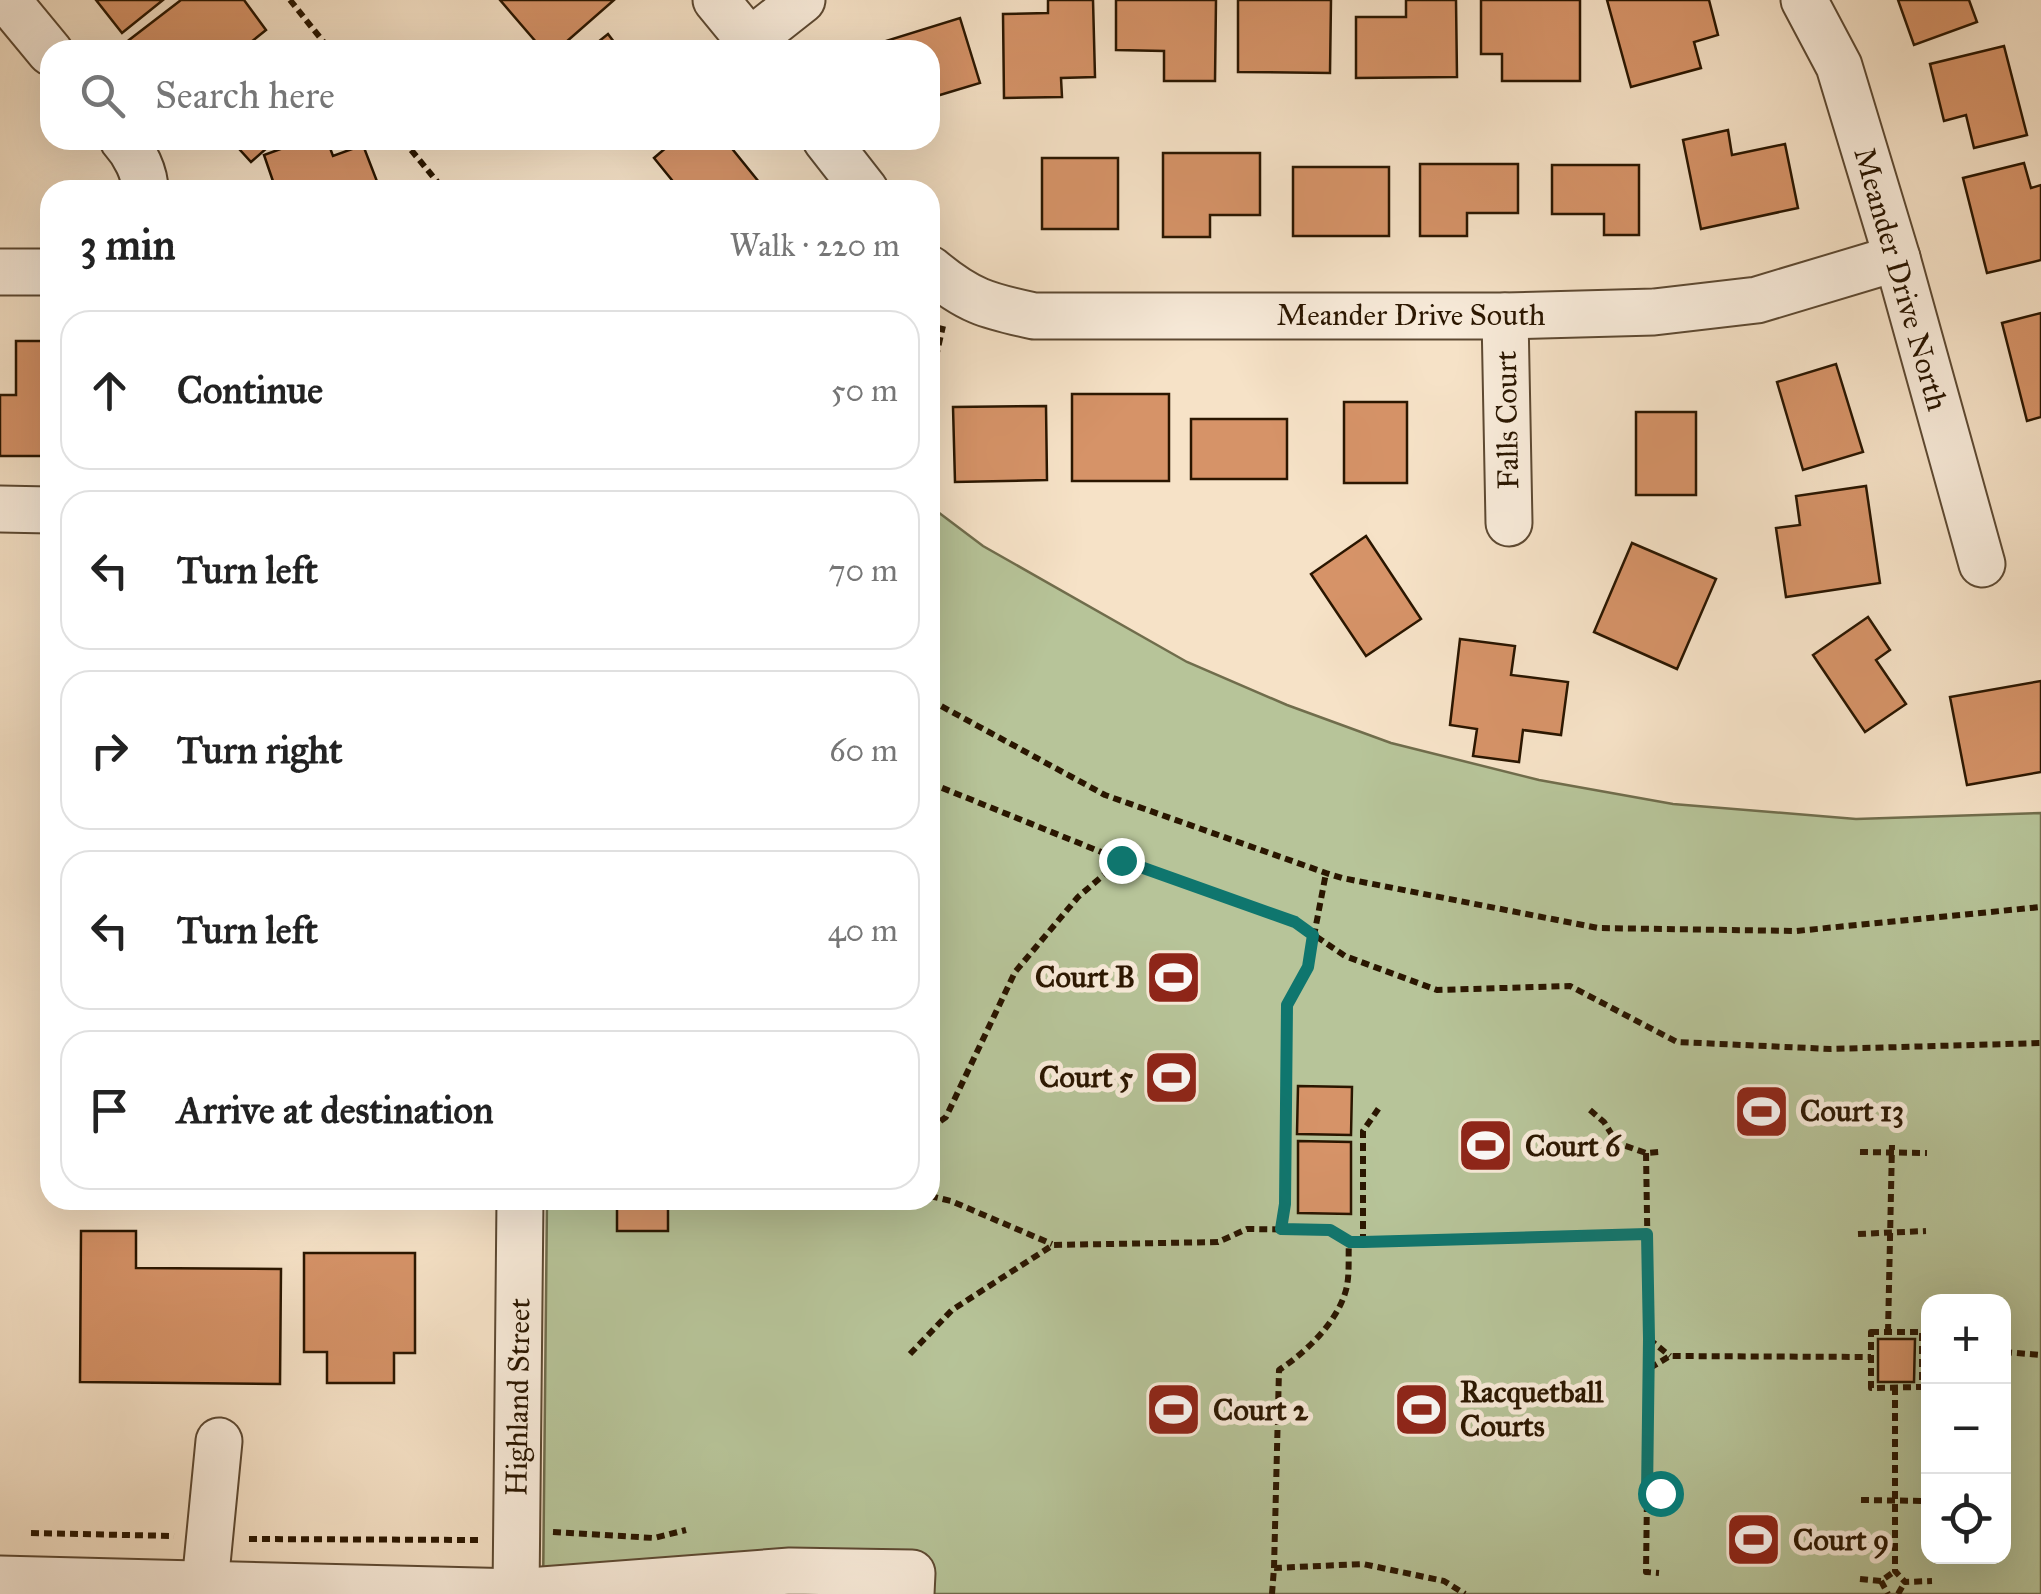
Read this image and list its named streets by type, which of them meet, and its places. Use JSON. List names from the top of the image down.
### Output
{
  "streets": {
    "street": [
      "Meander Drive North",
      "Meander Drive South",
      "Falls Court",
      "Highland Street"
    ]
  },
  "crossings": [
    ["Meander Drive North", "Meander Drive South"],
    ["Meander Drive South", "Falls Court"]
  ],
  "places": {
    "sports": [
      "Court B",
      "Court 5",
      "Court 13",
      "Court 6",
      "Racquetball Courts",
      "Court 2",
      "Court 9"
    ]
  },
  "page": {
    "search": "Search here",
    "heading": ["3 min", "Walk · 220 m"],
    "list": [
      ["Continue", "50 m"],
      ["Turn left", "70 m"],
      ["Turn right", "60 m"],
      ["Turn left", "40 m"],
      "Arrive at destination"
    ],
    "map_buttons": ["+", "−"]
  }
}
